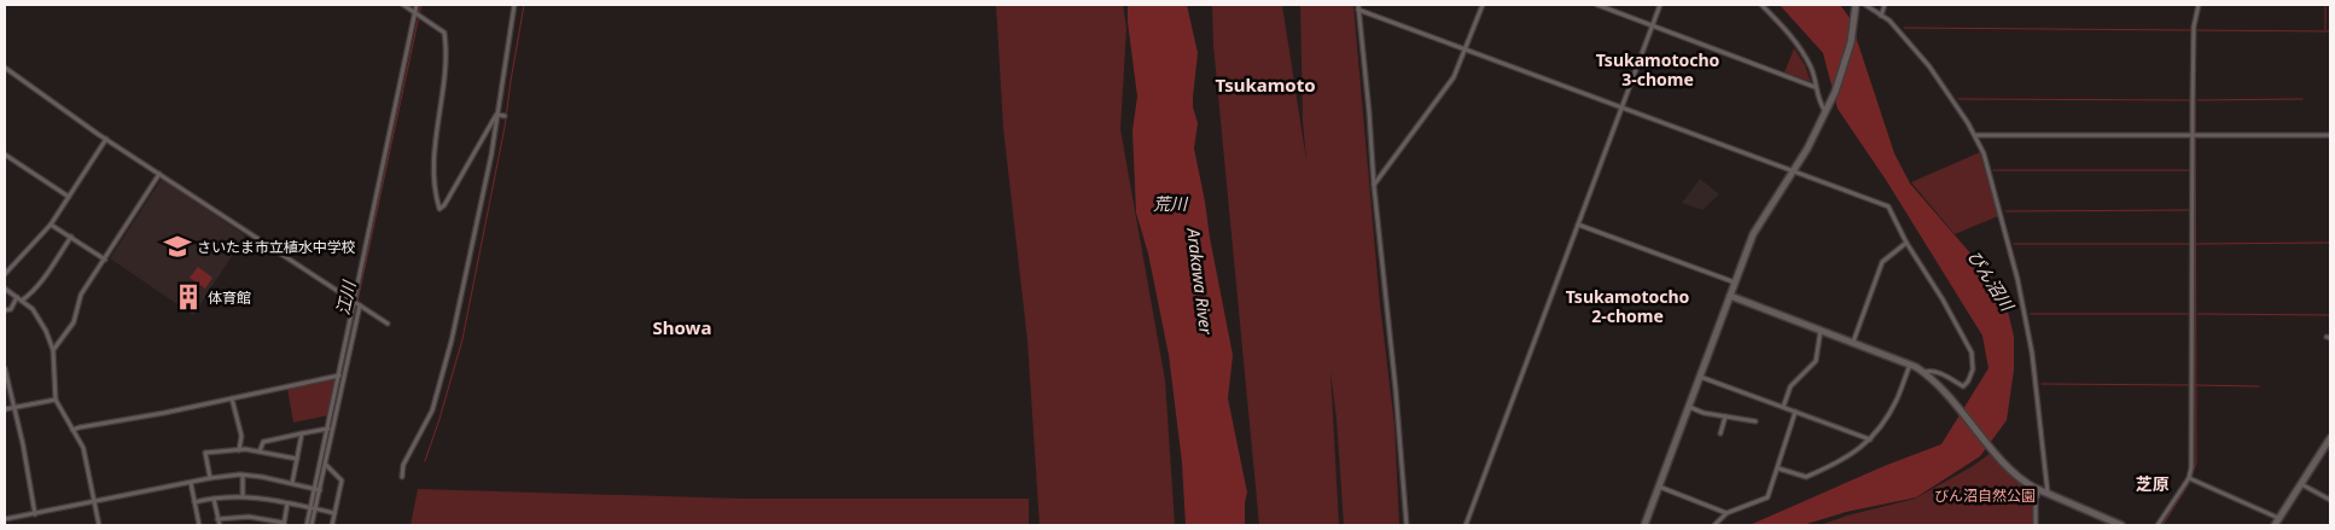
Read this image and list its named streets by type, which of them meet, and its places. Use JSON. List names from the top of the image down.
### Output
{
  "districts": [
    "Tsukamotocho 3-chome",
    "Tsukamoto",
    "Tsukamotocho 2-chome",
    "Showa",
    "芝原"
  ],
  "water": [
    "荒川",
    "びん沼川",
    "Arakawa River",
    "江川"
  ],
  "parks": ["びん沼自然公園"],
  "places": {
    "school or university": ["さいたま市立植水中学校"],
    "building": ["体育館"]
  }
}
